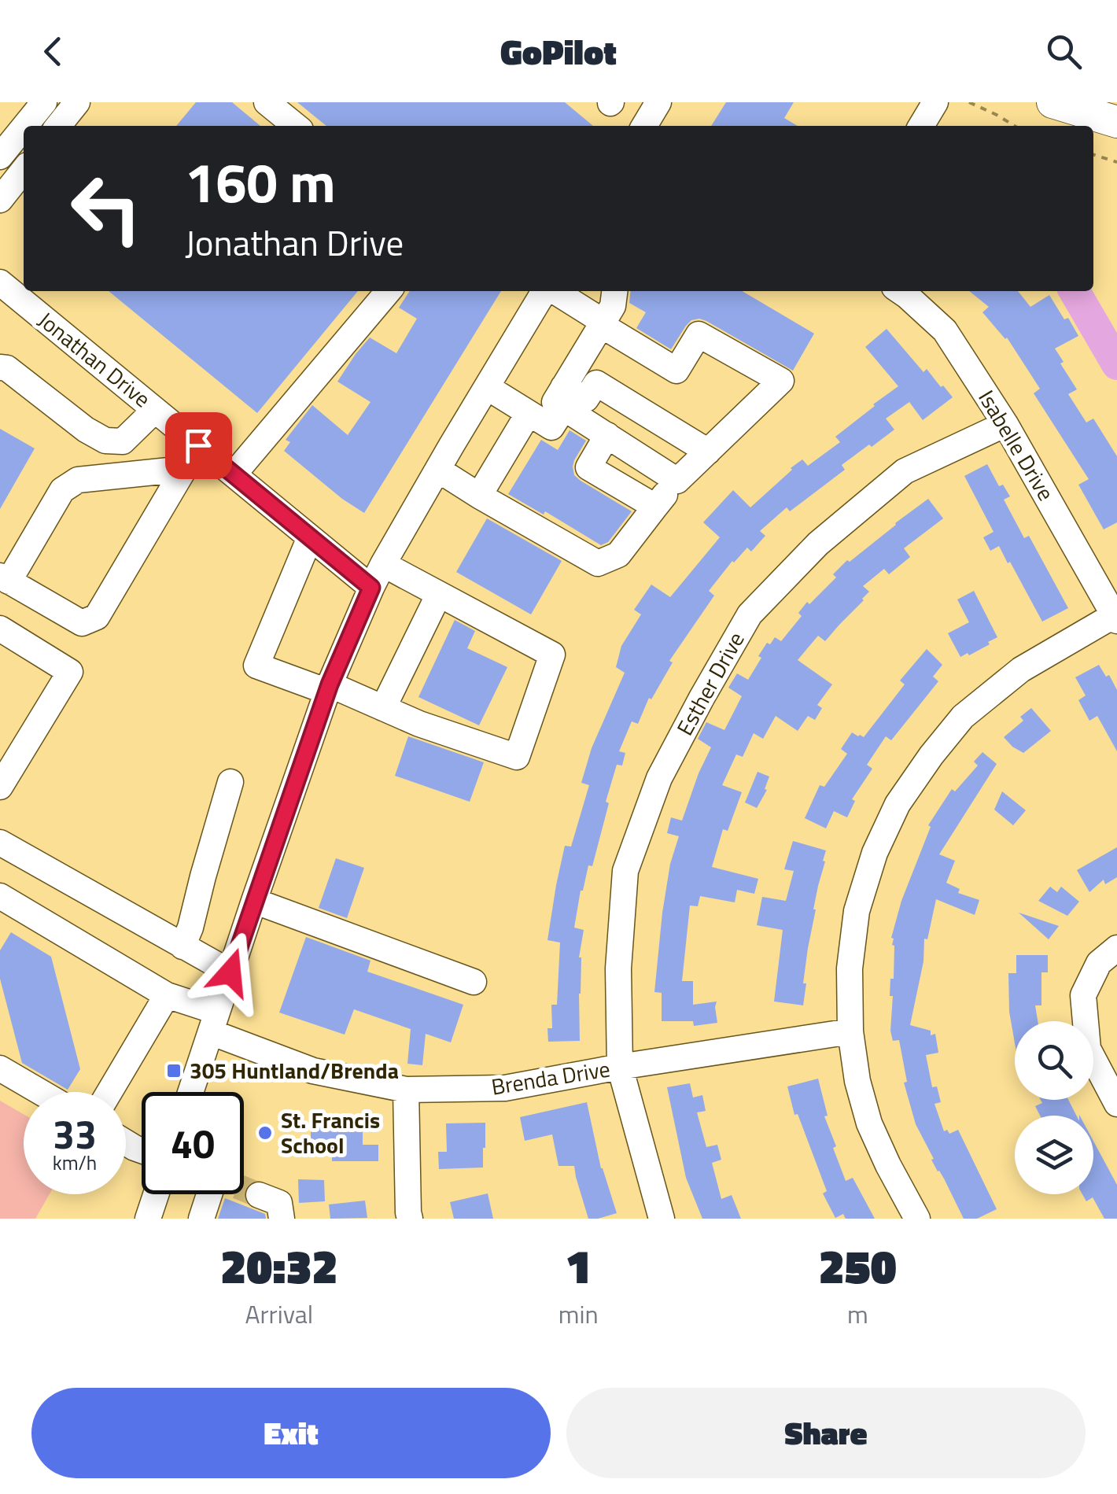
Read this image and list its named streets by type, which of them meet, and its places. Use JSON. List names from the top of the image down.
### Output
{
  "streets": {
    "street": [
      "Jonathan Drive",
      "Isabelle Drive",
      "Esther Drive",
      "Brenda Drive"
    ]
  },
  "crossings": [
    ["Isabelle Drive", "Esther Drive"],
    ["Esther Drive", "Brenda Drive"]
  ],
  "places": {
    "transit": ["305 Huntland/Brenda"],
    "other": ["St. Francis School"]
  },
  "page": {
    "header": "GoPilot",
    "turn": ["160 m", "Jonathan Drive"],
    "speed": "33 km/h",
    "limit": "40",
    "eta": [
      "20:32",
      "Arrival",
      "1",
      "min",
      "250",
      "m"
    ],
    "buttons": ["Exit", "Share"]
  }
}
